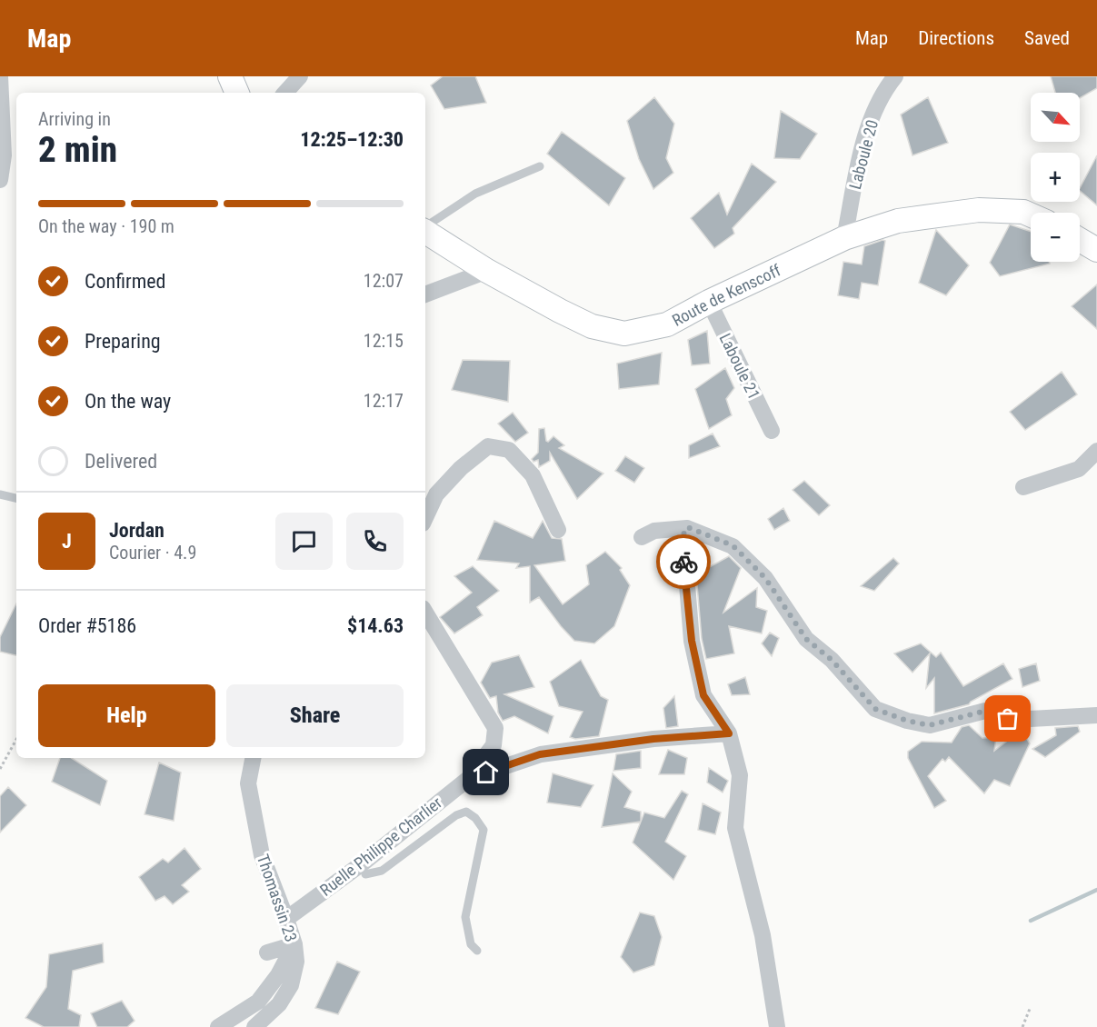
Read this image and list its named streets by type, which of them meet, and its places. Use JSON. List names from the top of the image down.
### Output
{
  "streets": {
    "main road": ["Route de Kenscoff"],
    "street": [
      "Laboule 20",
      "Laboule 21",
      "Ruelle Philippe Charlier",
      "Thomassin 23"
    ]
  },
  "crossings": [
    ["Laboule 20", "Route de Kenscoff"],
    ["Route de Kenscoff", "Laboule 21"],
    ["Ruelle Philippe Charlier", "Thomassin 23"]
  ],
  "north": "bottom right",
  "page": {
    "header": "Map",
    "nav": ["Map", "Directions", "Saved"],
    "map_buttons": ["+", "−"],
    "heading": ["2 min", "Arriving in", "12:25–12:30"],
    "panel": [
      "Jordan",
      "Courier · 4.9",
      "Order #5186",
      "$14.63"
    ],
    "bar": "On the way · 190 m",
    "list": [
      ["Confirmed", "12:07"],
      ["Preparing", "12:15"],
      ["On the way", "12:17"],
      "Delivered"
    ],
    "round": "J",
    "buttons": ["Help", "Share"]
  }
}
